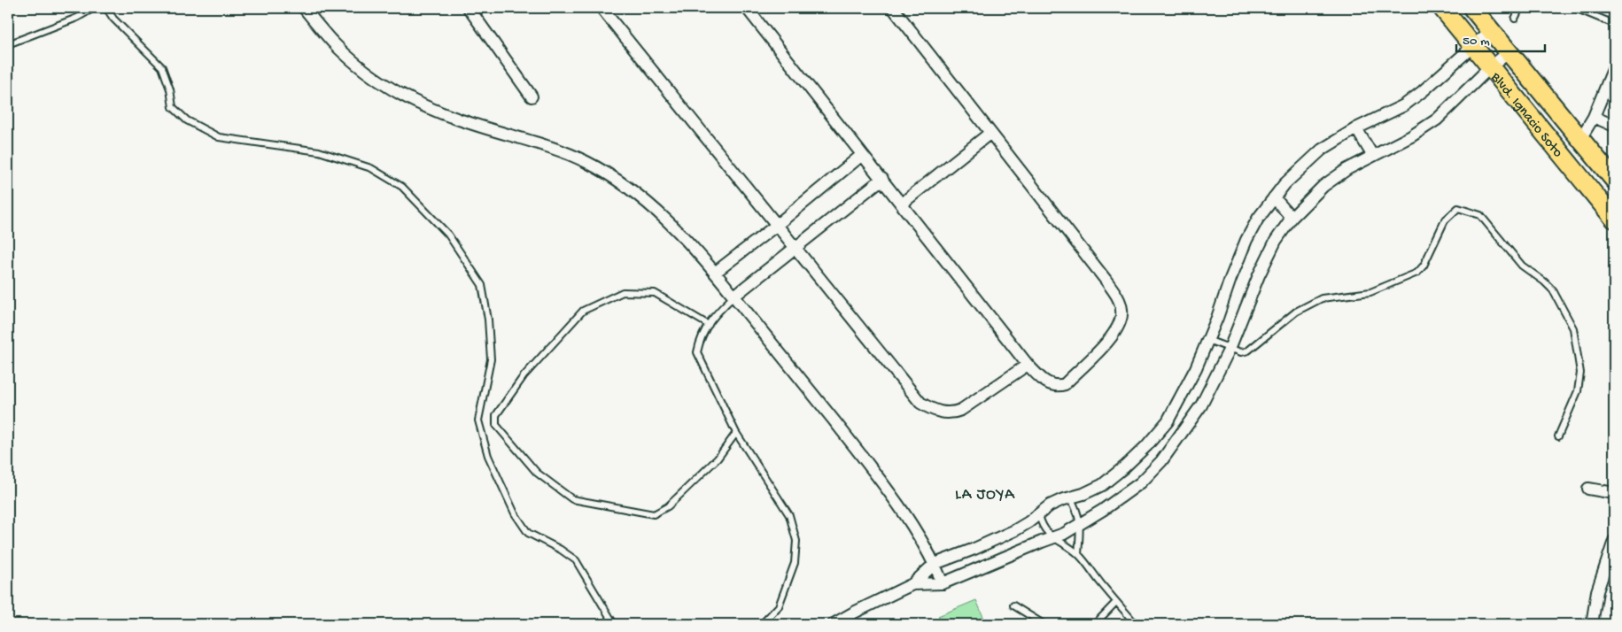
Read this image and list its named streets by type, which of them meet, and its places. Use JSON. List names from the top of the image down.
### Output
{
  "streets": {
    "main road": ["Blvd. Ignacio Soto"]
  },
  "districts": ["LA JOYA"],
  "scale_bar": "50 m"
}
